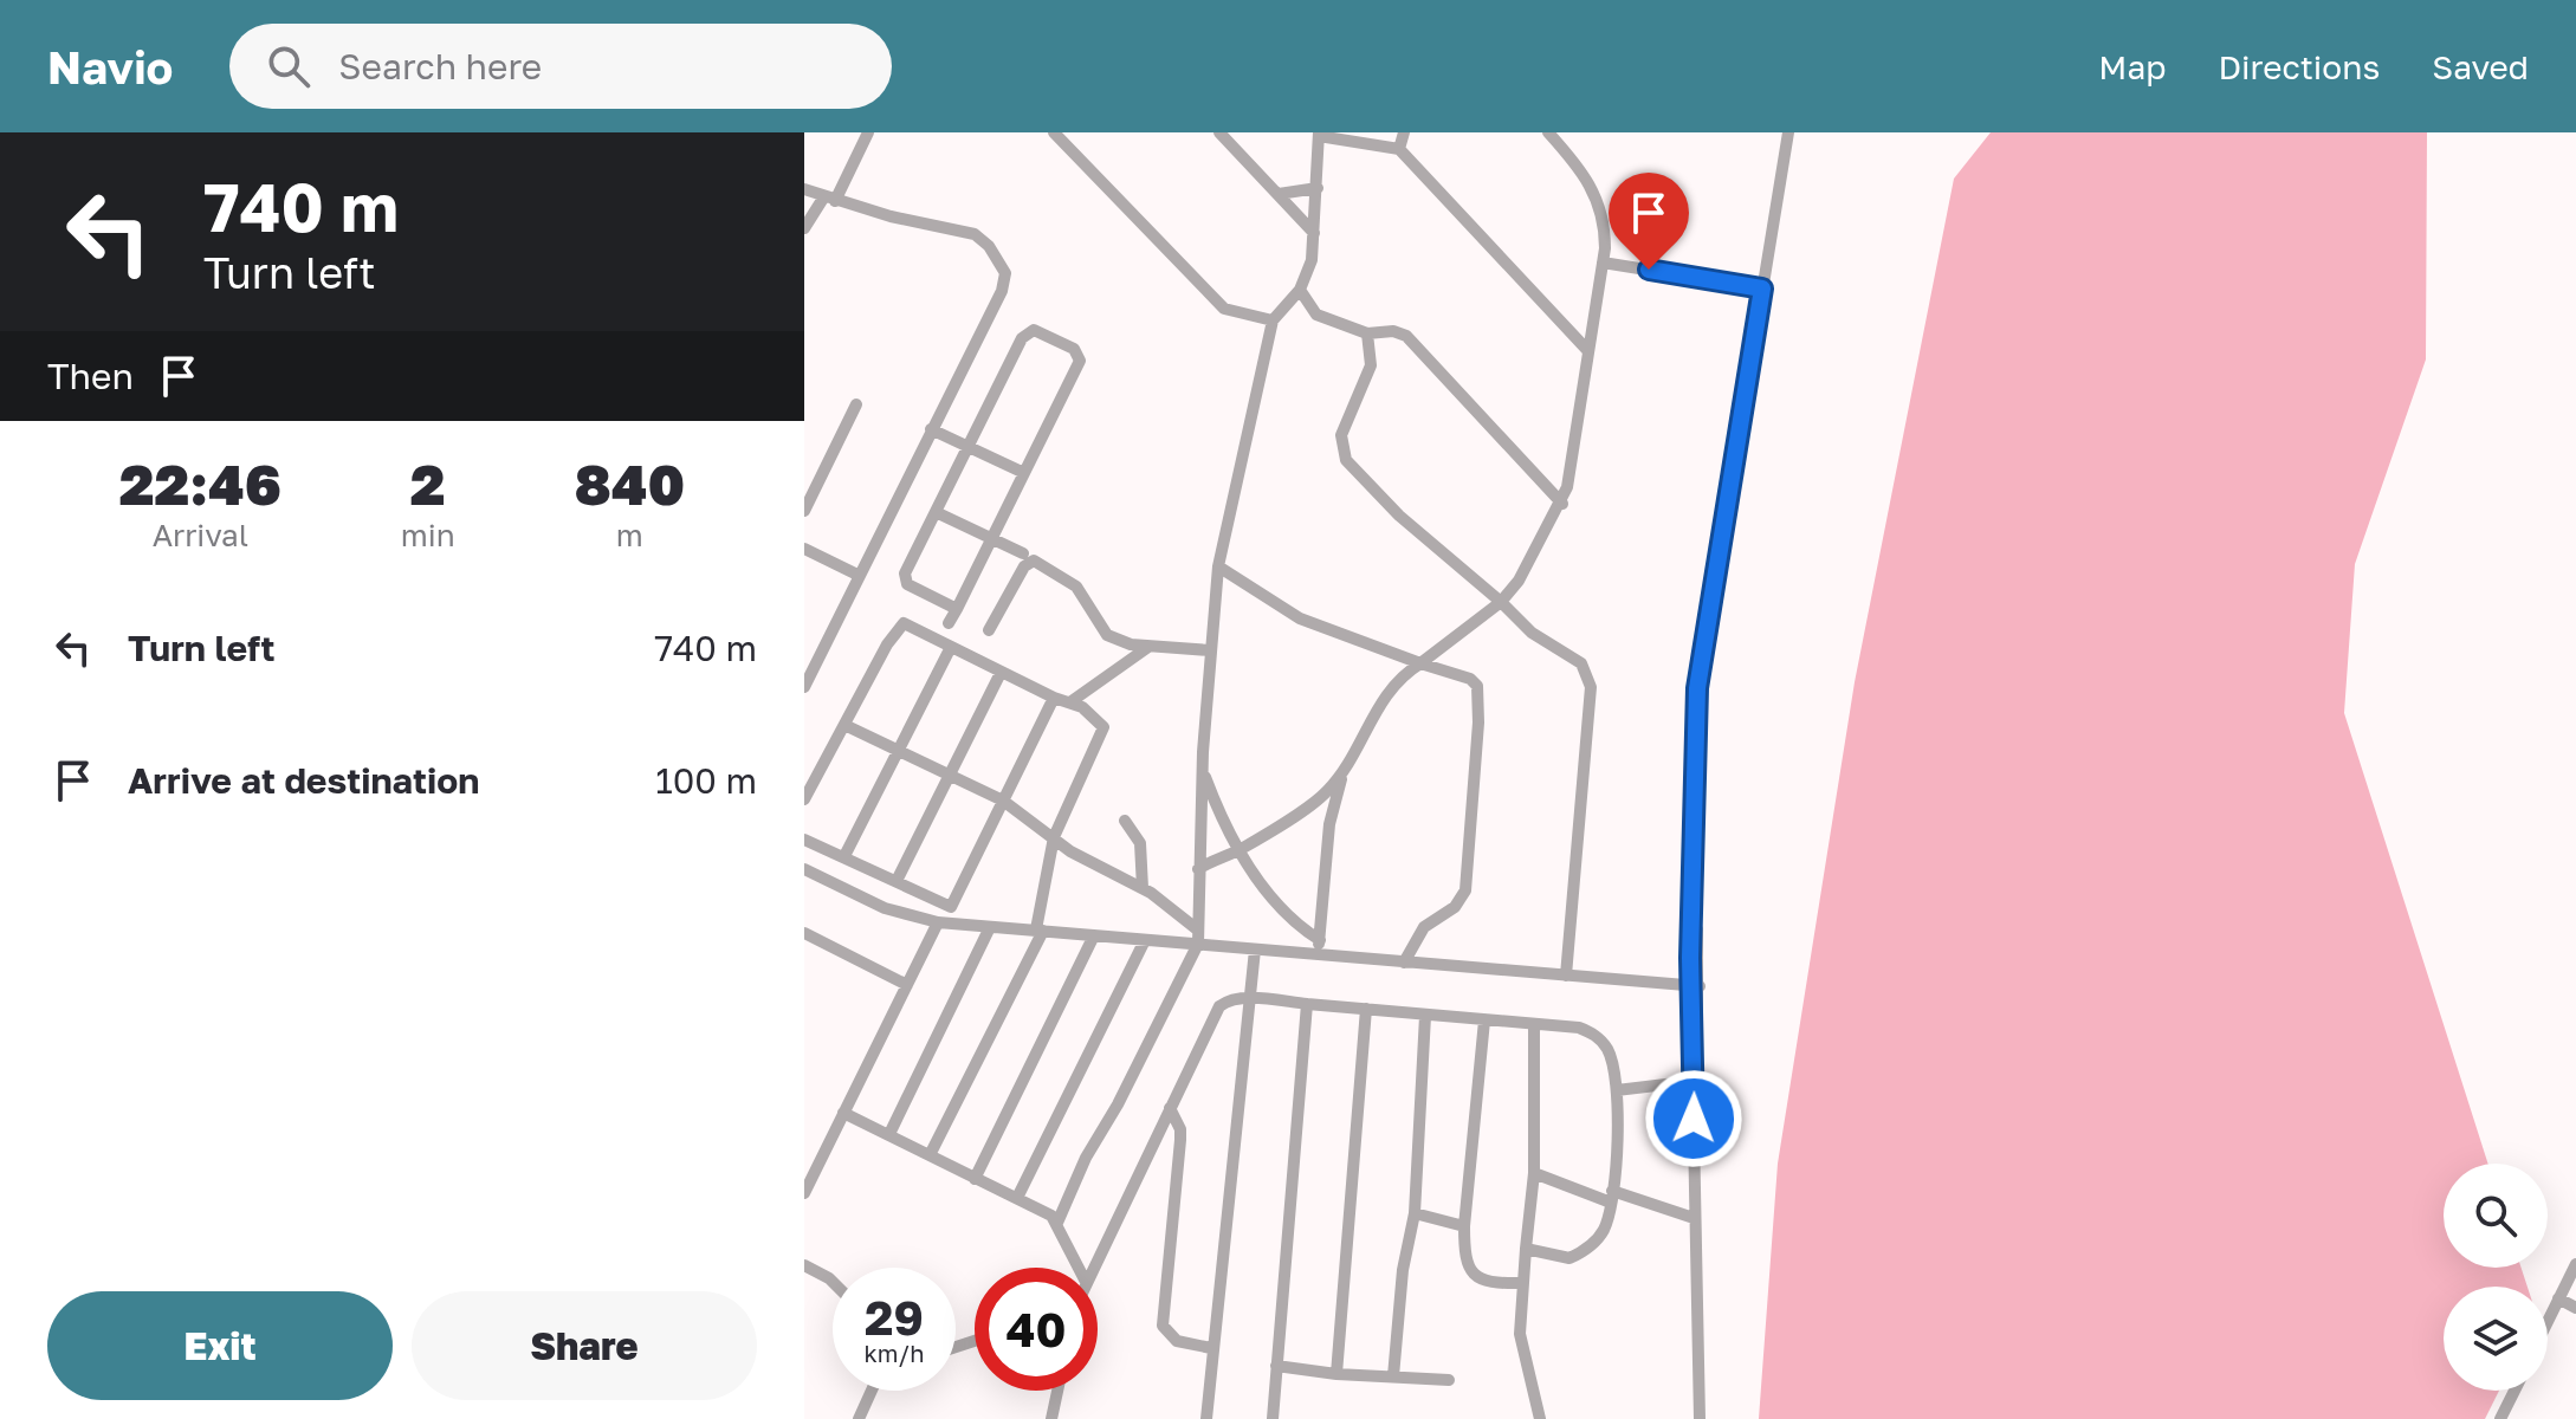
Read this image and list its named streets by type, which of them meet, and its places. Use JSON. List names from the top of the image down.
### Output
{
  "page": {
    "header": "Navio",
    "search": "Search here",
    "nav": ["Map", "Directions", "Saved"],
    "turn": ["740 m", "Turn left"],
    "then": "Then",
    "eta": [
      "22:46",
      "Arrival",
      "2",
      "min",
      "840",
      "m"
    ],
    "list": [
      {
        "name": "Turn left",
        "value": "740 m"
      },
      {
        "name": "Arrive at destination",
        "value": "100 m"
      }
    ],
    "speed": "29 km/h",
    "limit": "40",
    "buttons": ["Exit", "Share"]
  }
}
